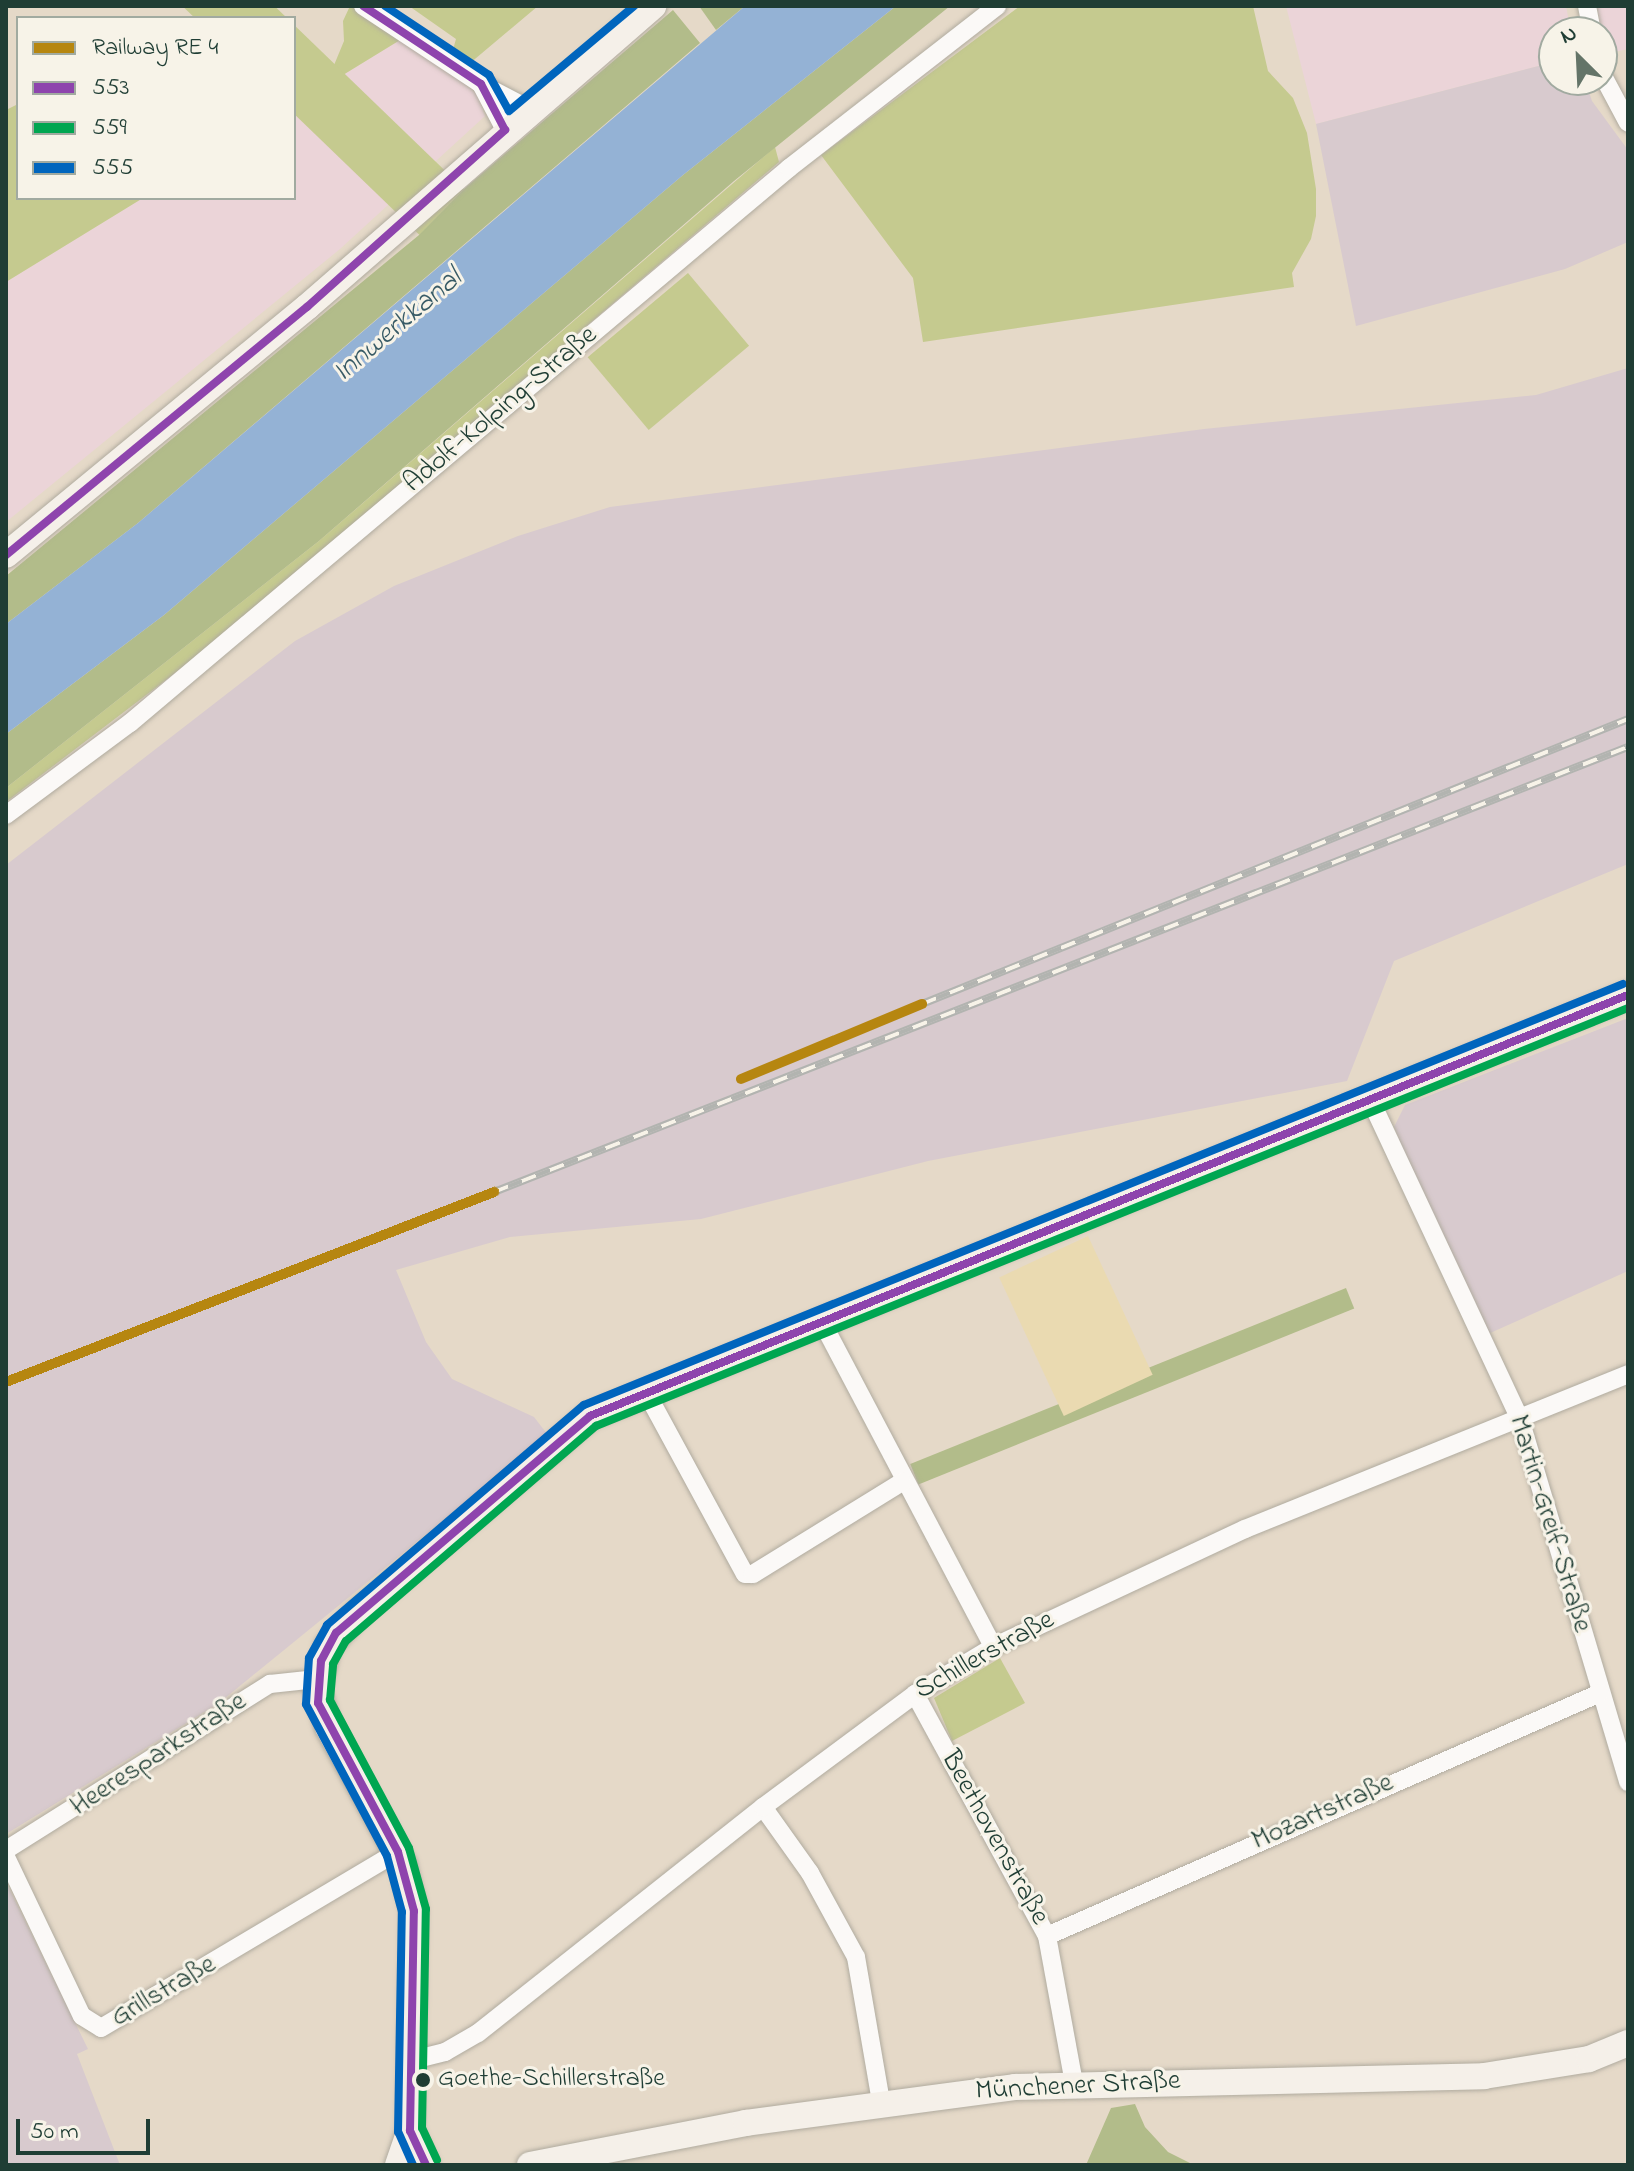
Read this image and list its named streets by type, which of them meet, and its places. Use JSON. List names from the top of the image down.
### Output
{
  "streets": {
    "street": [
      "Adolf-Kolping-Straße",
      "Martin-Greif-Straße",
      "Schillerstraße",
      "Heeresparkstraße",
      "Mozartstraße",
      "Beethovenstraße",
      "Grillstraße",
      "Münchener Straße"
    ]
  },
  "crossings": [
    ["Martin-Greif-Straße", "Schillerstraße"],
    ["Martin-Greif-Straße", "Mozartstraße"],
    ["Schillerstraße", "Beethovenstraße"],
    ["Mozartstraße", "Beethovenstraße"],
    ["Beethovenstraße", "Münchener Straße"]
  ],
  "water": ["Innwerkkanal"],
  "places": ["Goethe-Schillerstraße"],
  "lines": ["transit line 553", "transit line 555", "transit line 559"],
  "legend": [
    "Railway RE 4",
    "553",
    "559",
    "555"
  ],
  "scale_bar": "50 m",
  "north": "top left"
}
